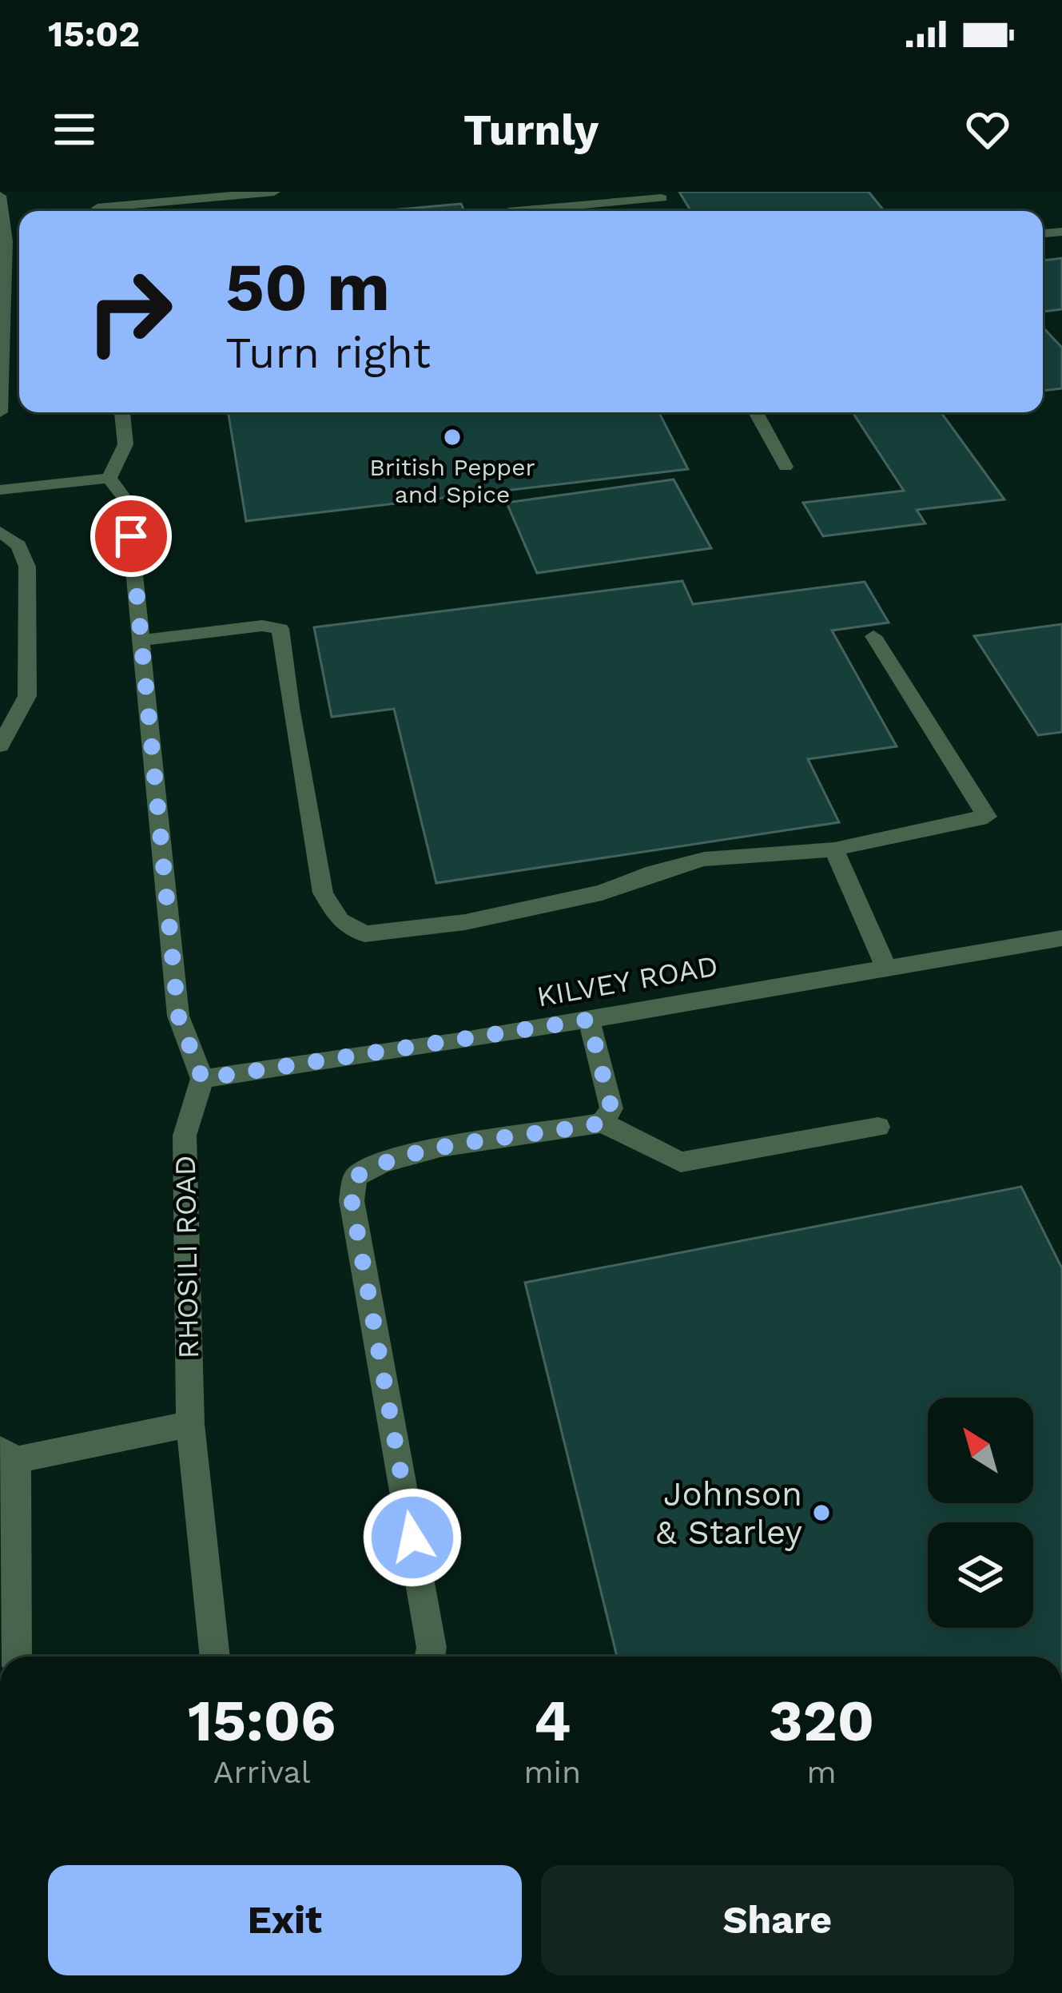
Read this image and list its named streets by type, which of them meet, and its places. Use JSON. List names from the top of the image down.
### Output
{
  "streets": {
    "street": ["KILVEY ROAD", "RHOSILI ROAD"]
  },
  "crossings": [
    ["KILVEY ROAD", "RHOSILI ROAD"]
  ],
  "places": ["British Pepper and Spice", "Johnson & Starley"],
  "north": "top left",
  "page": {
    "status": "15:02",
    "header": "Turnly",
    "turn": ["50 m", "Turn right"],
    "eta": [
      "15:06",
      "Arrival",
      "4",
      "min",
      "320",
      "m"
    ],
    "buttons": ["Exit", "Share"]
  }
}
